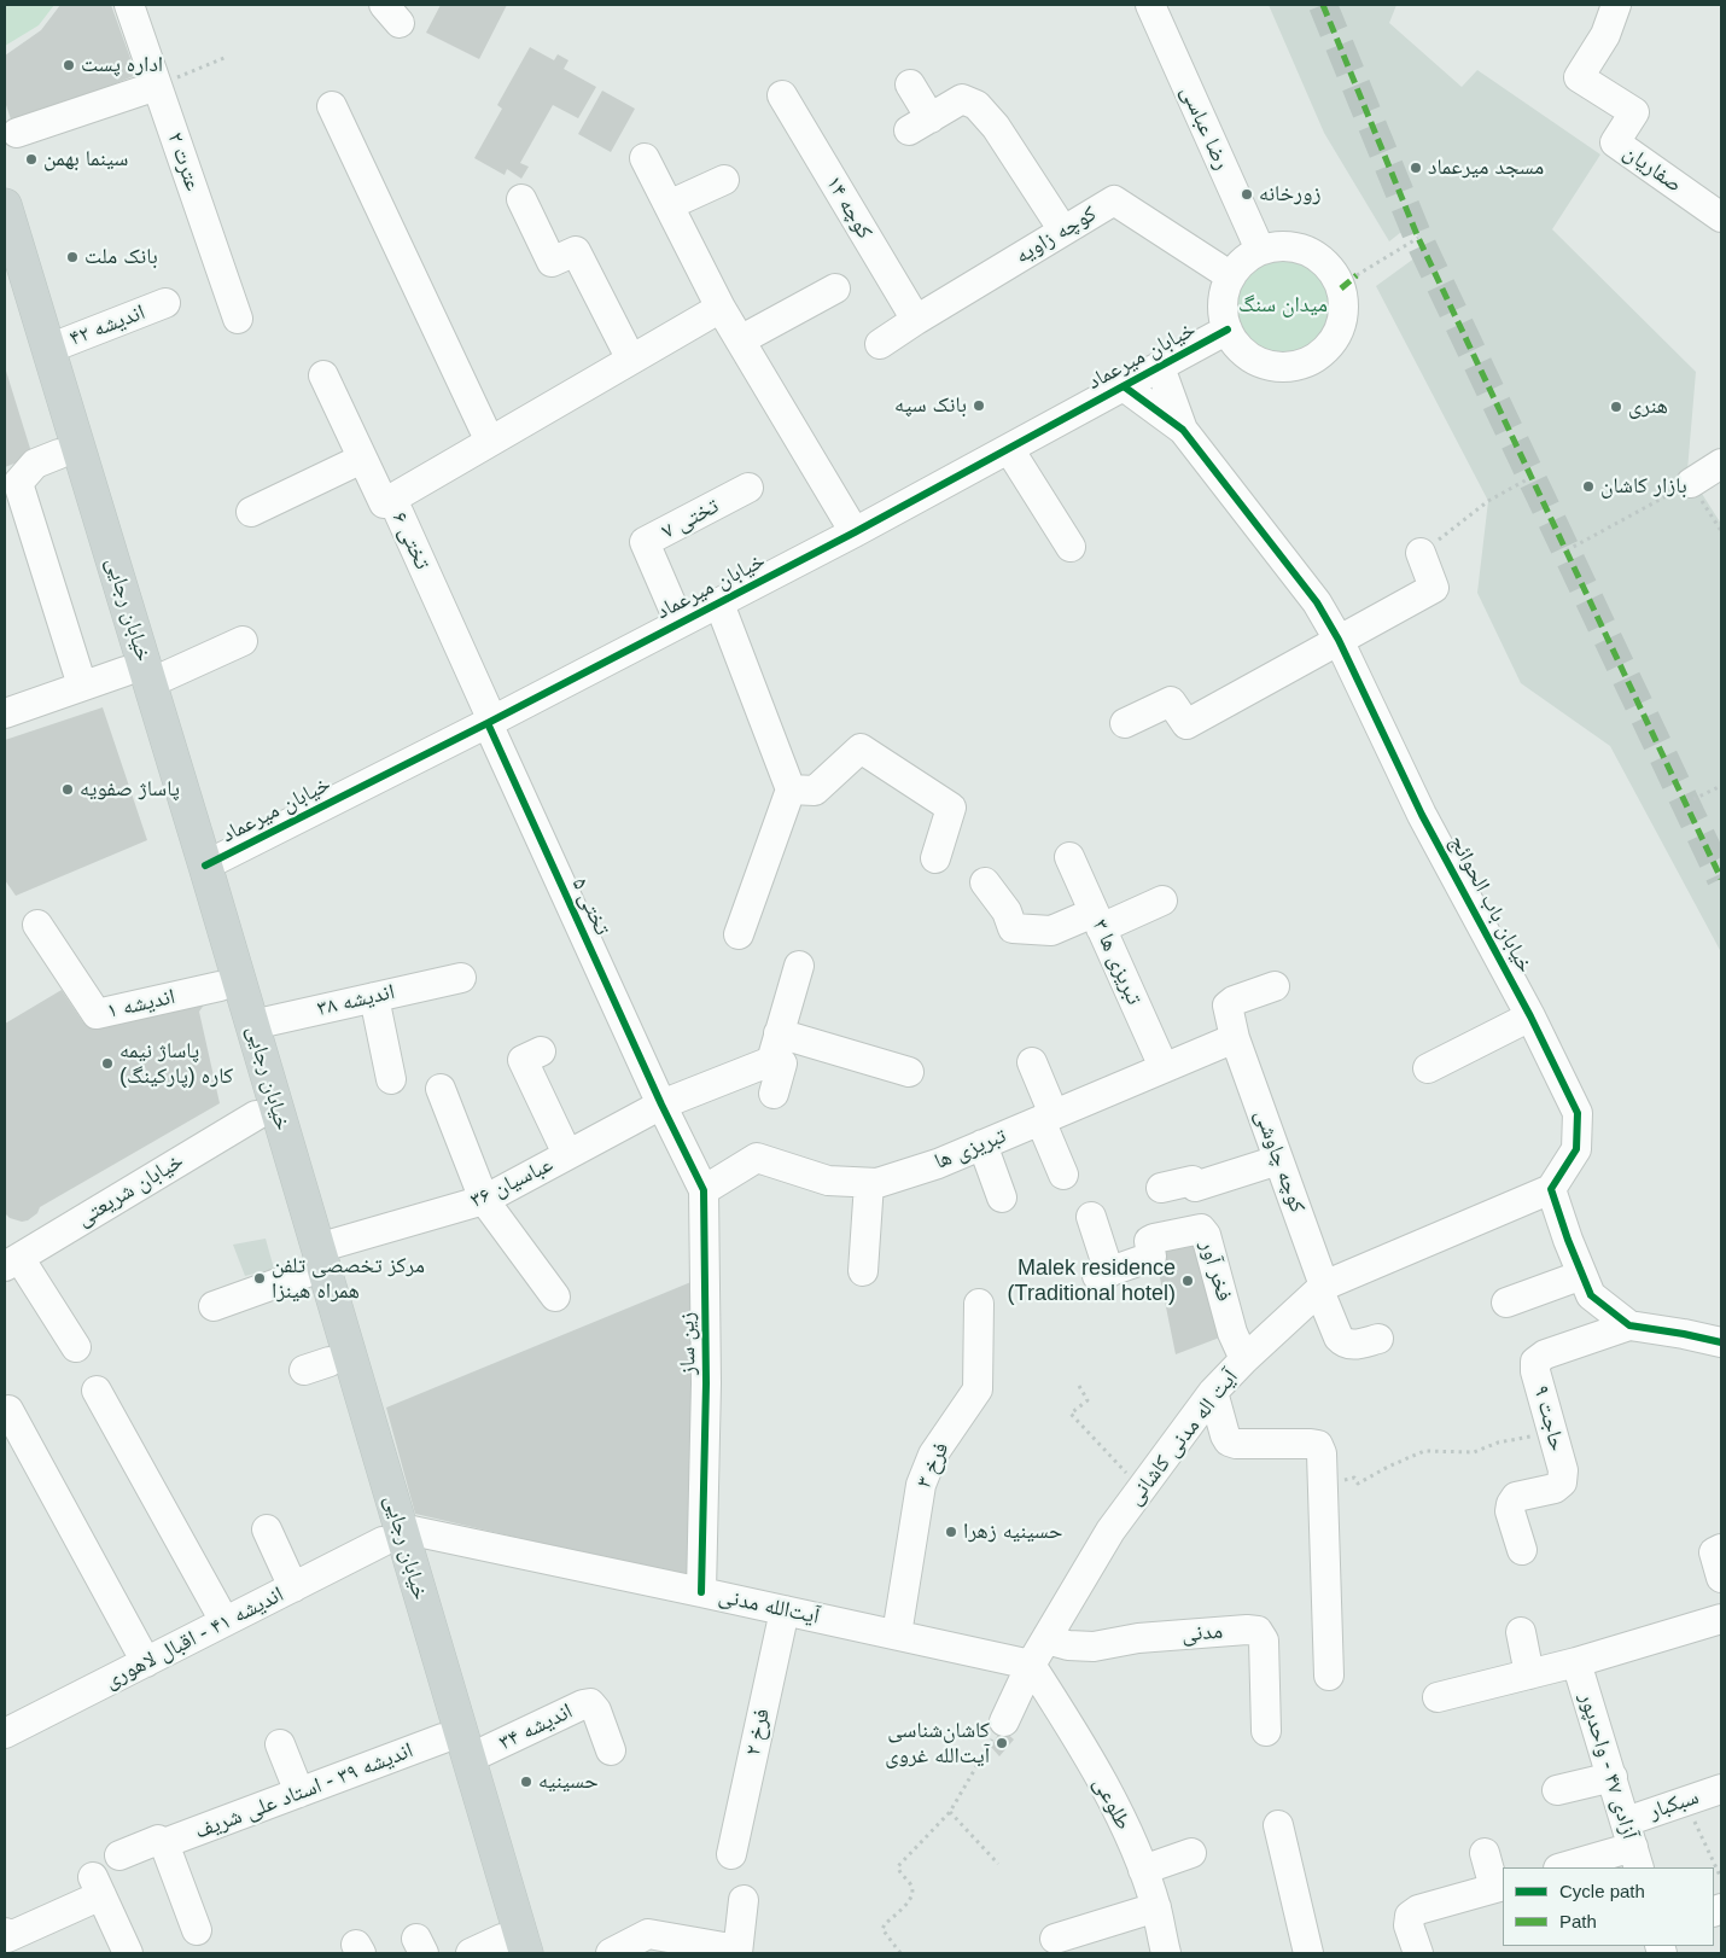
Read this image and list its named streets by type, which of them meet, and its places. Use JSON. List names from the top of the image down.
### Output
{
  "streets": {
    "main road": ["خیابان رجایی"],
    "street": [
      "رضا عباسی",
      "عترت ۲",
      "صفاریان",
      "کوچه ۱۴",
      "کوچه زاویه",
      "اندیشه ۴۲",
      "خیابان میرعماد",
      "تختی ۷",
      "تختی ۶",
      "خیابان باب الحوائج",
      "تختی ۵",
      "تبریزی ها ۳",
      "اندیشه ۳۸",
      "اندیشه ۱",
      "تبریزی ها",
      "کوچه چاوشی",
      "عباسیان ۳۶",
      "خیابان شریعتی",
      "فخر آور",
      "زین ساز",
      "حاجت ۹",
      "آیت اله مدنی کاشانی",
      "فرخ ۳",
      "آیت‌الله مدنی",
      "مدنی",
      "اندیشه ۴۱ - اقبال لاهوری",
      "اندیشه ۳۴",
      "فرخ ۲",
      "آزادی ۴۷ - واحدپور",
      "اندیشه ۳۹ - استاد علی شریف",
      "طلوعی",
      "سبکبار"
    ]
  },
  "crossings": [
    ["رضا عباسی", "کوچه زاویه"],
    ["رضا عباسی", "خیابان میرعماد"],
    ["کوچه ۱۴", "کوچه زاویه"],
    ["کوچه زاویه", "خیابان میرعماد"],
    ["اندیشه ۴۲", "خیابان رجایی"],
    ["خیابان میرعماد", "تختی ۷"],
    ["خیابان میرعماد", "تختی ۶"],
    ["خیابان میرعماد", "خیابان رجایی"],
    ["خیابان میرعماد", "تختی ۵"],
    ["تختی ۶", "تختی ۵"],
    ["خیابان رجایی", "اندیشه ۳۸"],
    ["خیابان رجایی", "اندیشه ۱"],
    ["خیابان رجایی", "عباسیان ۳۶"],
    ["خیابان رجایی", "خیابان شریعتی"],
    ["خیابان رجایی", "آیت‌الله مدنی"],
    ["خیابان رجایی", "اندیشه ۴۱ - اقبال لاهوری"],
    ["خیابان رجایی", "اندیشه ۳۴"],
    ["خیابان رجایی", "اندیشه ۳۹ - استاد علی شریف"],
    ["خیابان باب الحوائج", "آیت اله مدنی کاشانی"],
    ["تختی ۵", "عباسیان ۳۶"],
    ["تختی ۵", "زین ساز"],
    ["تبریزی ها ۳", "تبریزی ها"],
    ["تبریزی ها", "کوچه چاوشی"],
    ["تبریزی ها", "زین ساز"],
    ["کوچه چاوشی", "آیت اله مدنی کاشانی"],
    ["عباسیان ۳۶", "زین ساز"],
    ["فخر آور", "آیت اله مدنی کاشانی"],
    ["زین ساز", "آیت‌الله مدنی"],
    ["آیت اله مدنی کاشانی", "آیت‌الله مدنی"],
    ["آیت اله مدنی کاشانی", "مدنی"],
    ["آیت اله مدنی کاشانی", "طلوعی"],
    ["فرخ ۳", "آیت‌الله مدنی"],
    ["آیت‌الله مدنی", "اندیشه ۴۱ - اقبال لاهوری"],
    ["آیت‌الله مدنی", "فرخ ۲"],
    ["آیت‌الله مدنی", "طلوعی"],
    ["آزادی ۴۷ - واحدپور", "سبکبار"]
  ],
  "parks": ["میدان سنگ"],
  "places": [
    "اداره پست",
    "سینما بهمن",
    "مسجد میرعماد",
    "زورخانه",
    "بانک ملت",
    "بانک سپه",
    "هنری",
    "بازار کاشان",
    "پاساژ صفویه",
    "پاساژ نیمه کاره (پارکینگ)",
    "مرکز تخصصی تلفن همراه هینزا",
    "Malek residence (Traditional hotel)",
    "حسینیه زهرا",
    "کاشان‌شناسی آیت‌الله غروی",
    "حسینیه"
  ],
  "legend": ["Cycle path", "Path"]
}
